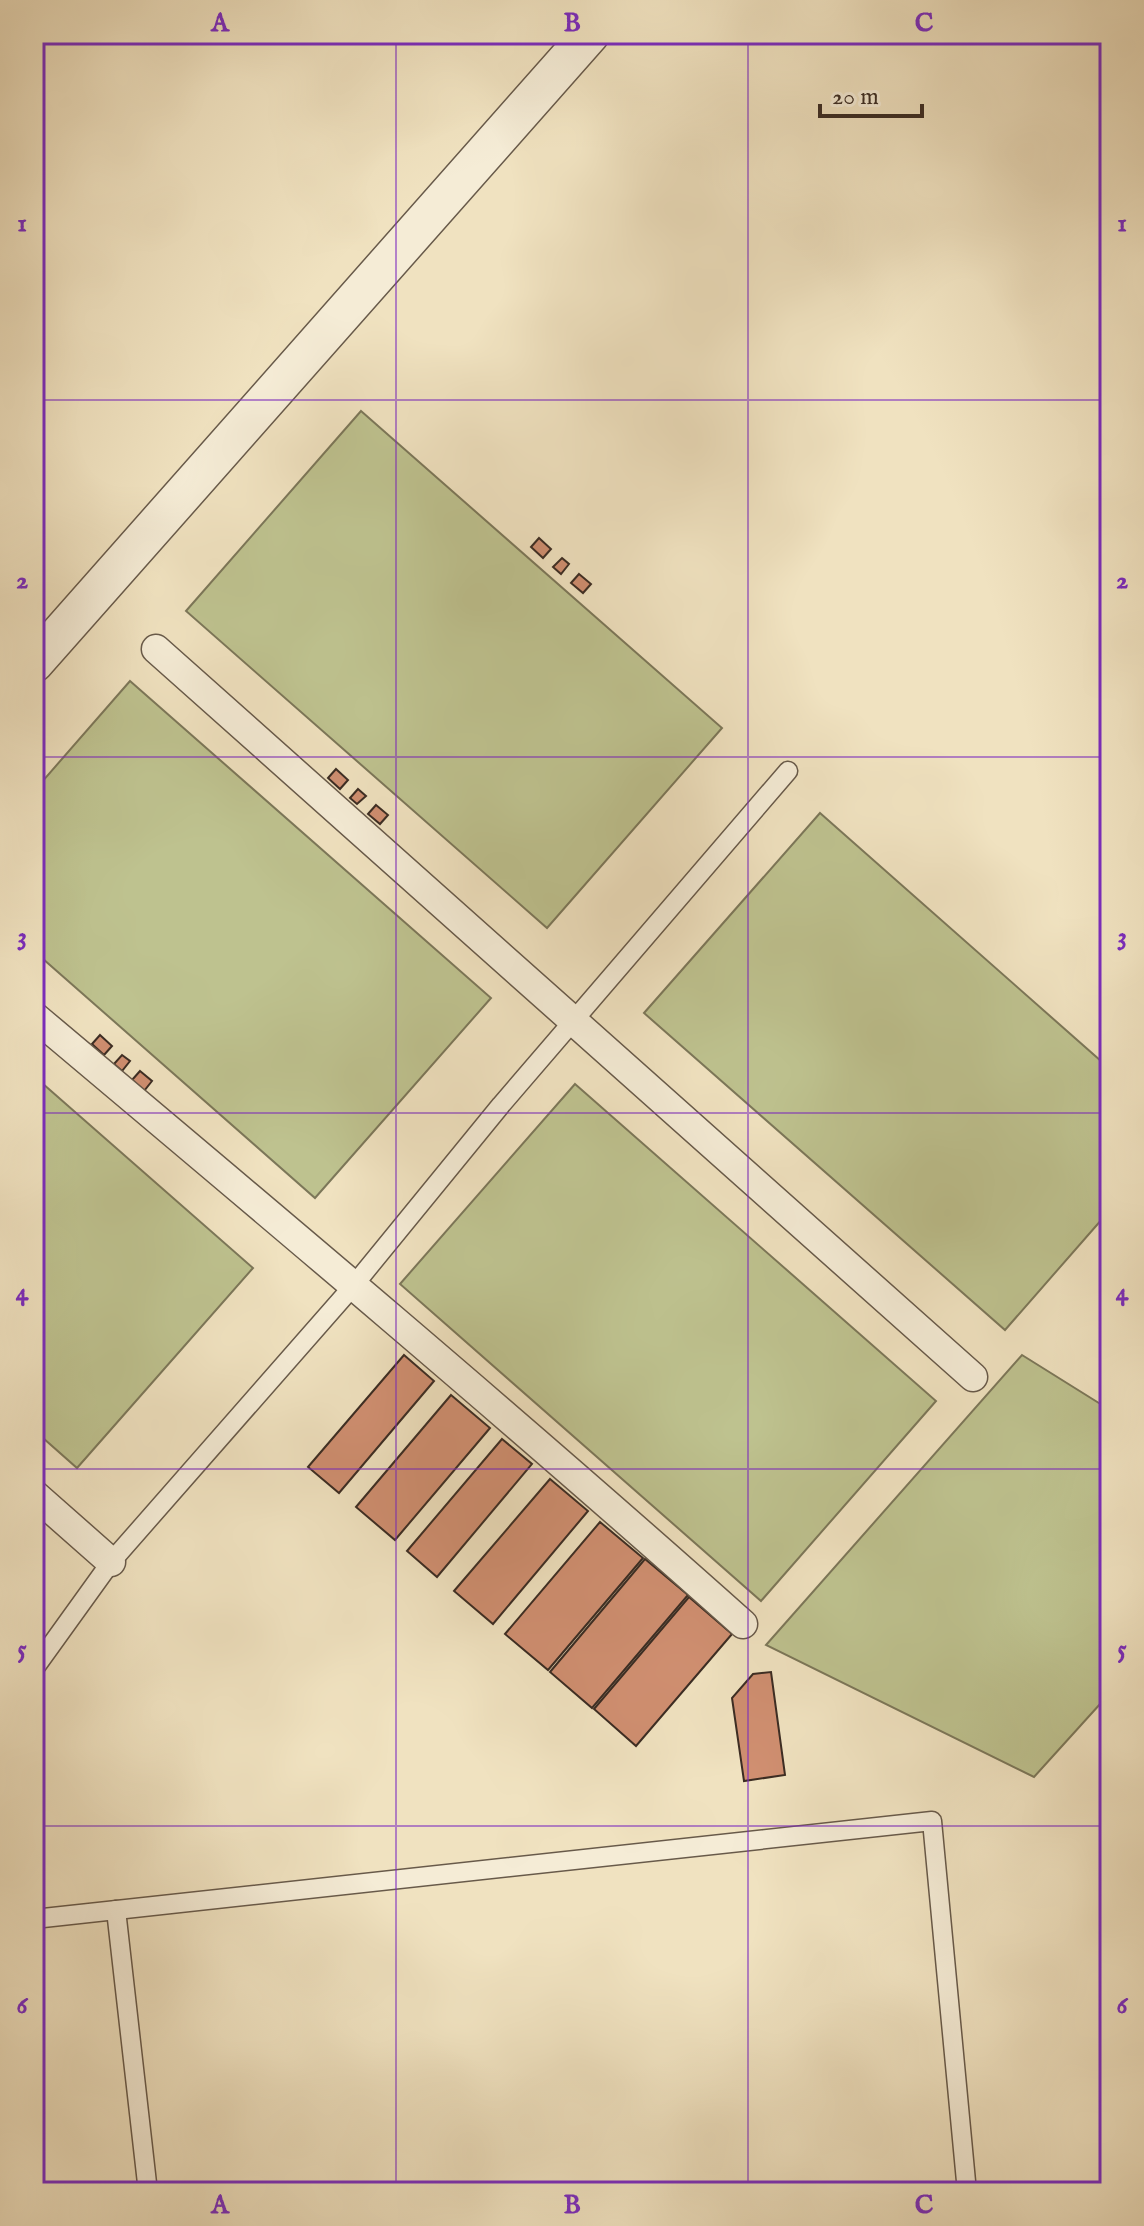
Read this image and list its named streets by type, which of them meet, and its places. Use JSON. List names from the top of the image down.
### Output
{
  "scale_bar": "20 m",
  "grid": {
    "columns": ["A", "B", "C"],
    "rows": [
      "1",
      "2",
      "3",
      "4",
      "5",
      "6"
    ]
  }
}
